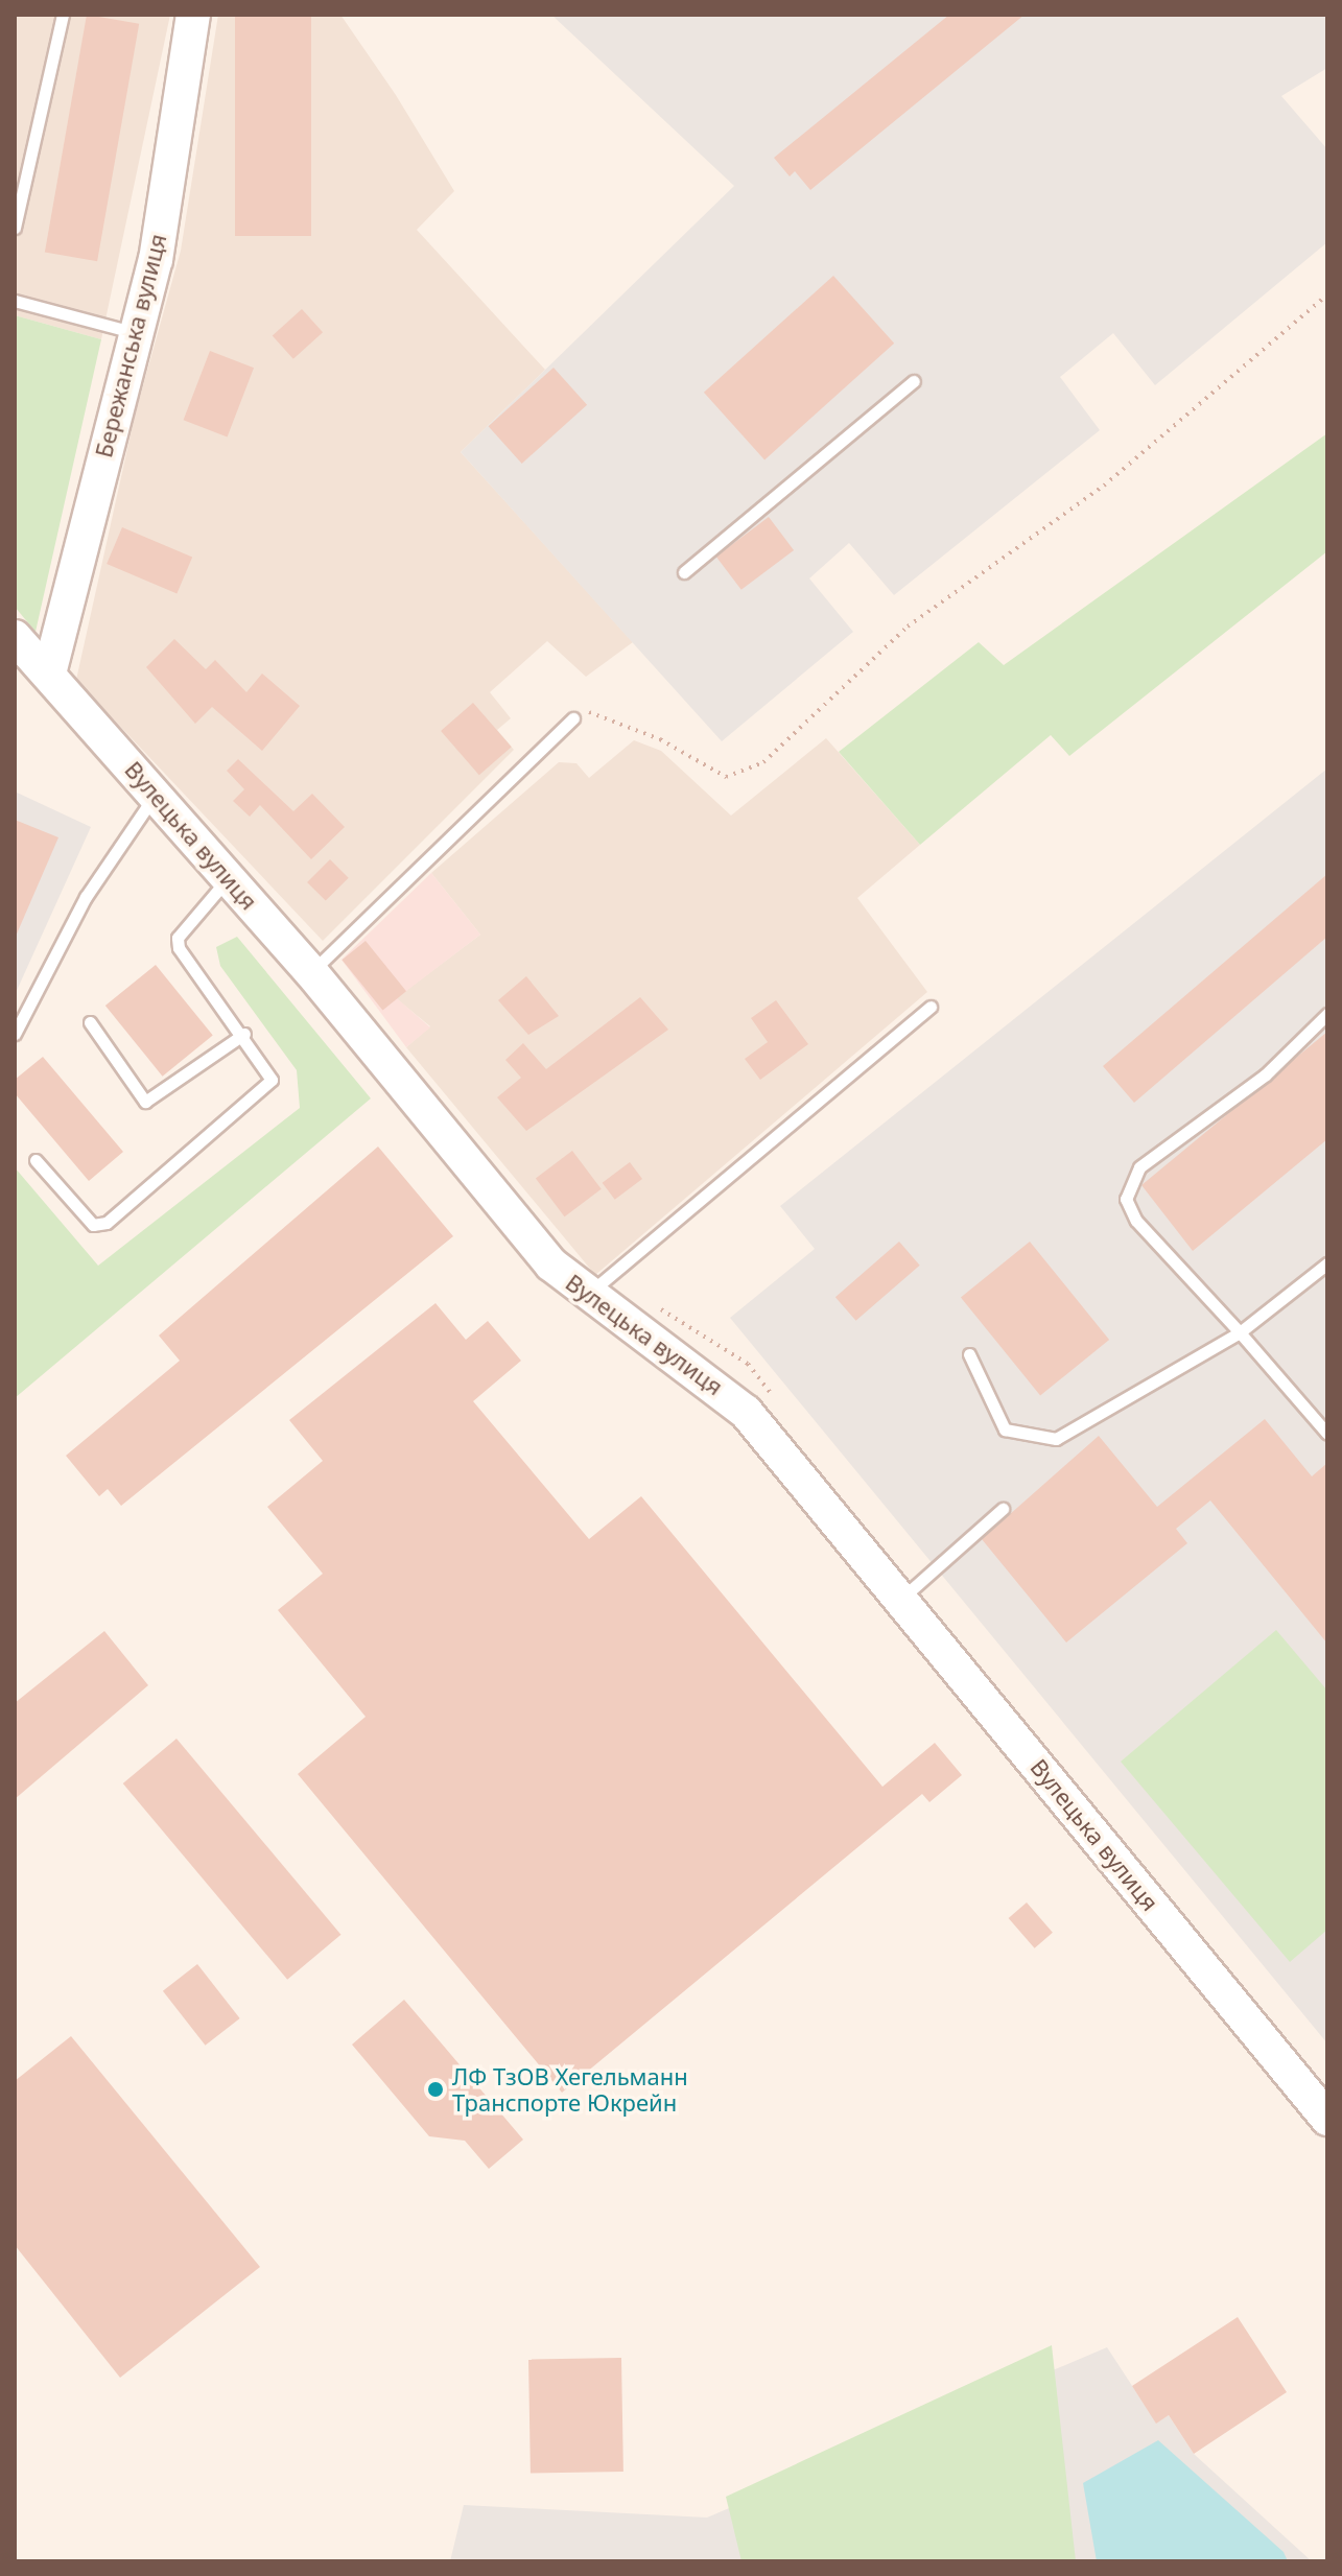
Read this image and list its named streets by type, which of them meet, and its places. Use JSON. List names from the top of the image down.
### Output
{
  "streets": {
    "street": ["Бережанська вулиця", "Вулецька вулиця"]
  },
  "crossings": [
    ["Бережанська вулиця", "Вулецька вулиця"]
  ],
  "places": ["ЛФ ТзОВ Хегельманн Транспорте Юкрейн"]
}
